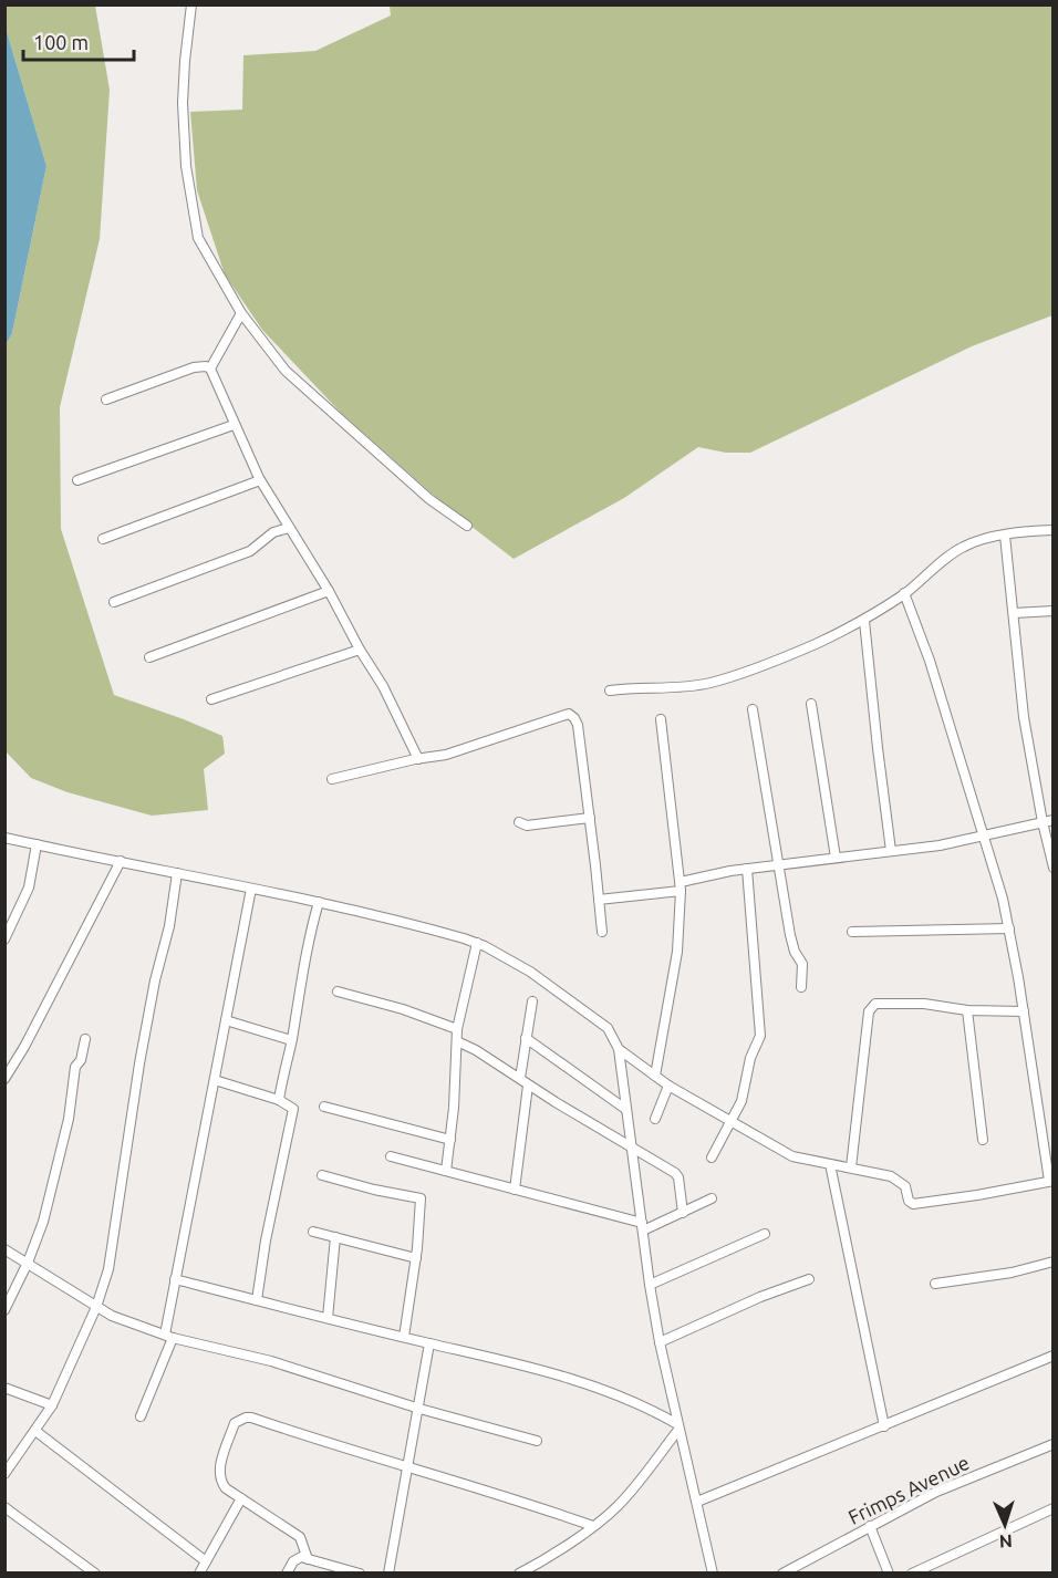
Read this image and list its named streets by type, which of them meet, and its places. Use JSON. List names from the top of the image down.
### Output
{
  "streets": {
    "street": ["Frimps Avenue"]
  },
  "scale_bar": "100 m",
  "north": "bottom"
}
